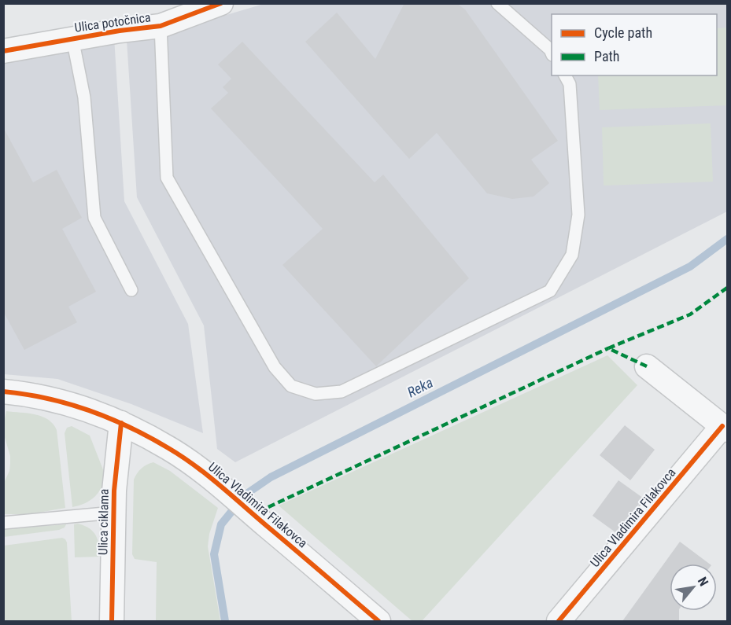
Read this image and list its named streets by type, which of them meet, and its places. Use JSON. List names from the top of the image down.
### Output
{
  "streets": {
    "street": ["Ulica potočnica", "Ulica Vladimira Filakovca", "Ulica ciklama"]
  },
  "crossings": [
    ["Ulica Vladimira Filakovca", "Ulica ciklama"]
  ],
  "water": ["Reka"],
  "legend": ["Cycle path", "Path"],
  "north": "top right"
}
